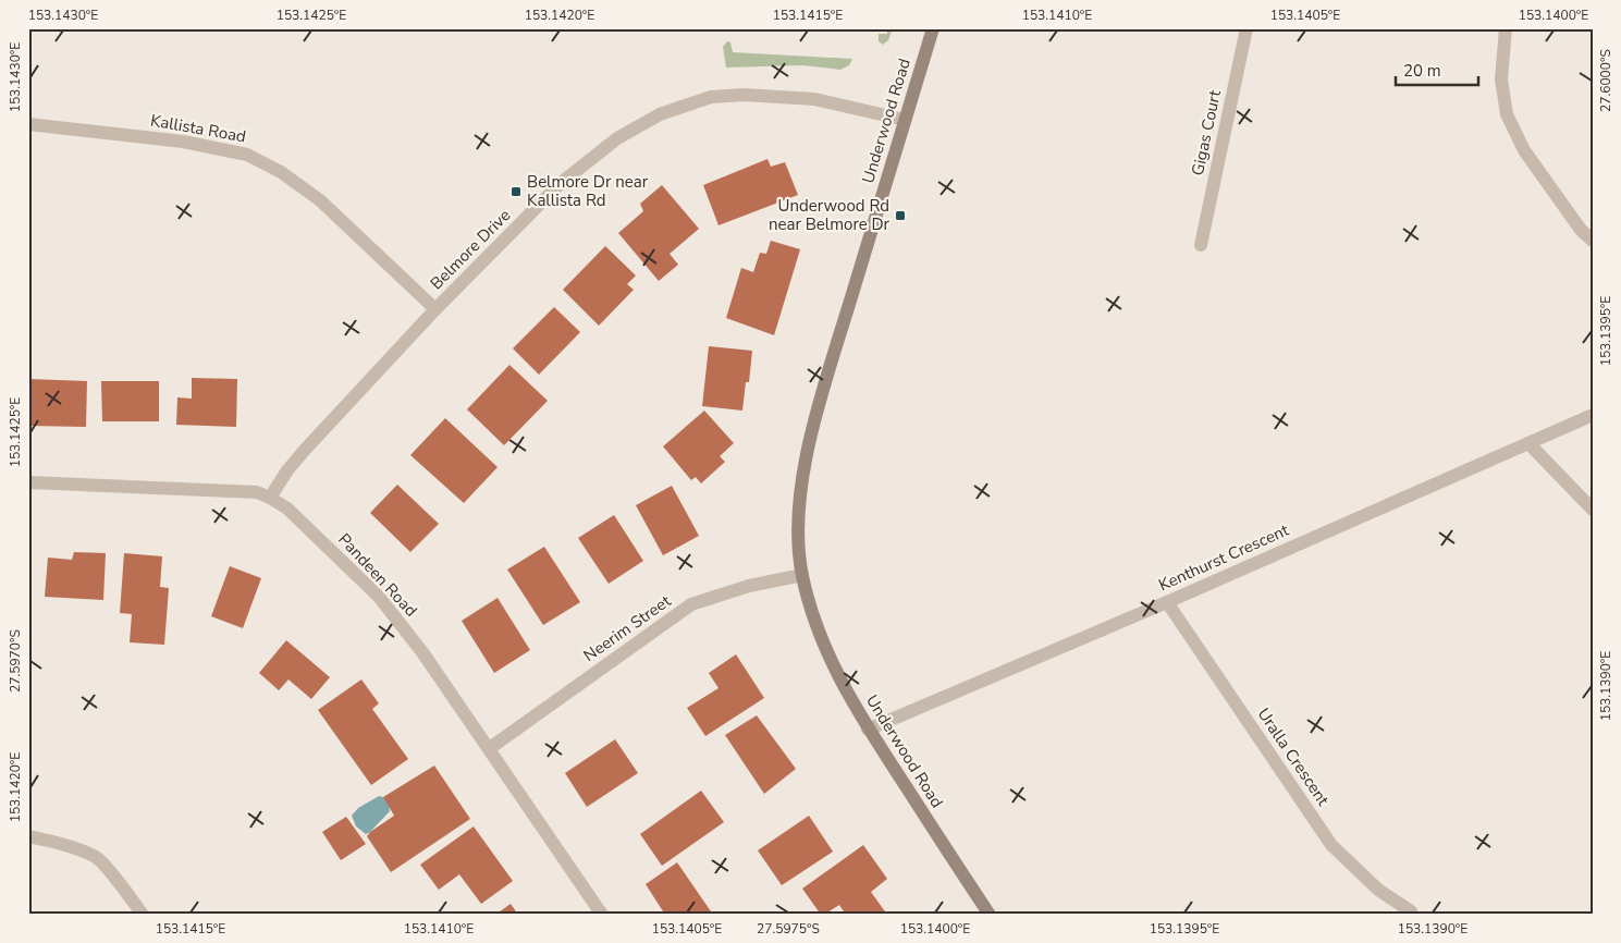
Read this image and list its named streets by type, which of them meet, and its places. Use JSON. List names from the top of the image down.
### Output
{
  "streets": {
    "street": [
      "Underwood Road",
      "Kallista Road",
      "Gigas Court",
      "Belmore Drive",
      "Kenthurst Crescent",
      "Pandeen Road",
      "Neerim Street",
      "Uralla Crescent"
    ]
  },
  "crossings": [
    ["Underwood Road", "Belmore Drive"],
    ["Underwood Road", "Kenthurst Crescent"],
    ["Underwood Road", "Neerim Street"],
    ["Kallista Road", "Belmore Drive"],
    ["Belmore Drive", "Pandeen Road"],
    ["Kenthurst Crescent", "Uralla Crescent"],
    ["Pandeen Road", "Neerim Street"]
  ],
  "places": {
    "transit": ["Belmore Dr near Kallista Rd", "Underwood Rd near Belmore Dr"]
  },
  "scale_bar": "20 m",
  "coordinates": [
    "153.1430°E",
    "153.1425°E",
    "153.1420°E",
    "153.1415°E",
    "153.1410°E",
    "153.1405°E",
    "153.1400°E",
    "27.6000°S",
    "153.1395°E",
    "27.5970°S",
    "153.1390°E",
    "27.5975°S"
  ]
}
